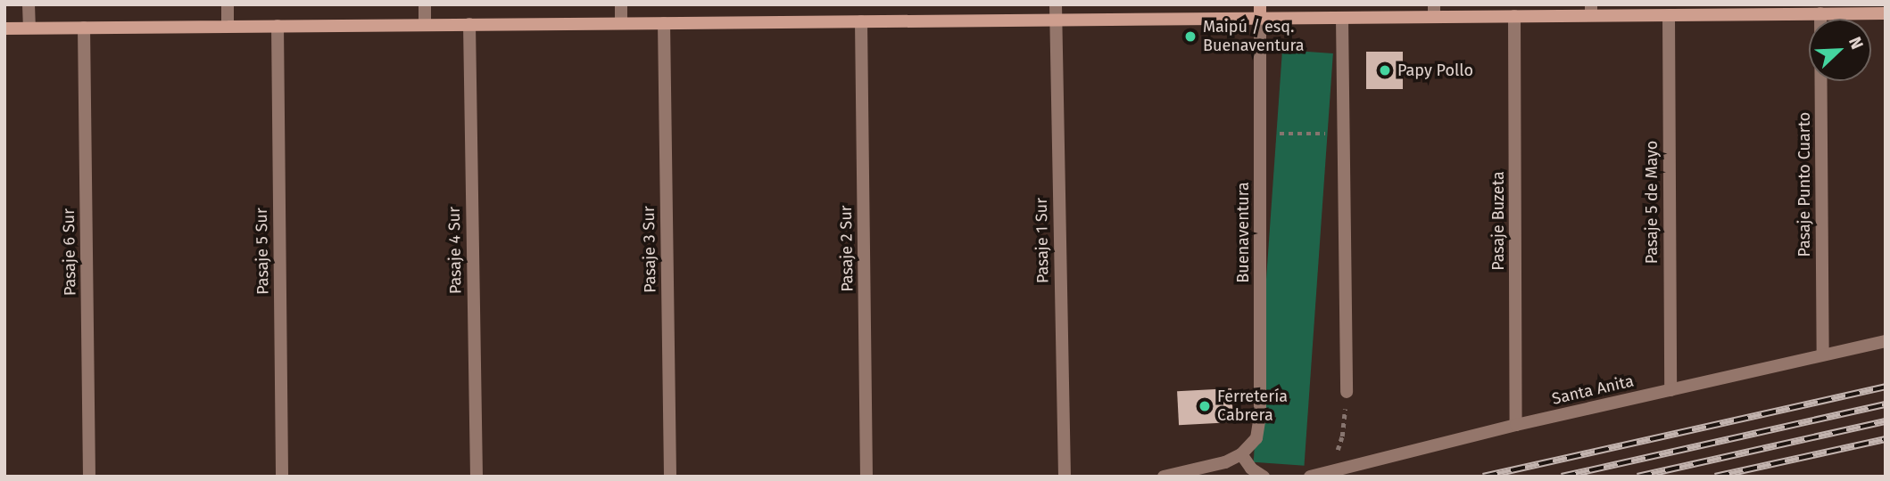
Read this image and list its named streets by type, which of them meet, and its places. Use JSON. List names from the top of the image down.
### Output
{
  "streets": {
    "street": [
      "Pasaje Punto Cuarto",
      "Pasaje 5 de Mayo",
      "Pasaje Buzeta",
      "Buenaventura",
      "Pasaje 1 Sur",
      "Pasaje 2 Sur",
      "Pasaje 3 Sur",
      "Pasaje 4 Sur",
      "Pasaje 5 Sur",
      "Pasaje 6 Sur",
      "Santa Anita"
    ]
  },
  "crossings": [
    ["Pasaje Punto Cuarto", "Santa Anita"],
    ["Pasaje 5 de Mayo", "Santa Anita"],
    ["Pasaje Buzeta", "Santa Anita"]
  ],
  "places": ["Maipú / esq. Buenaventura", "Papy Pollo", "Ferretería Cabrera"],
  "north": "top right"
}
